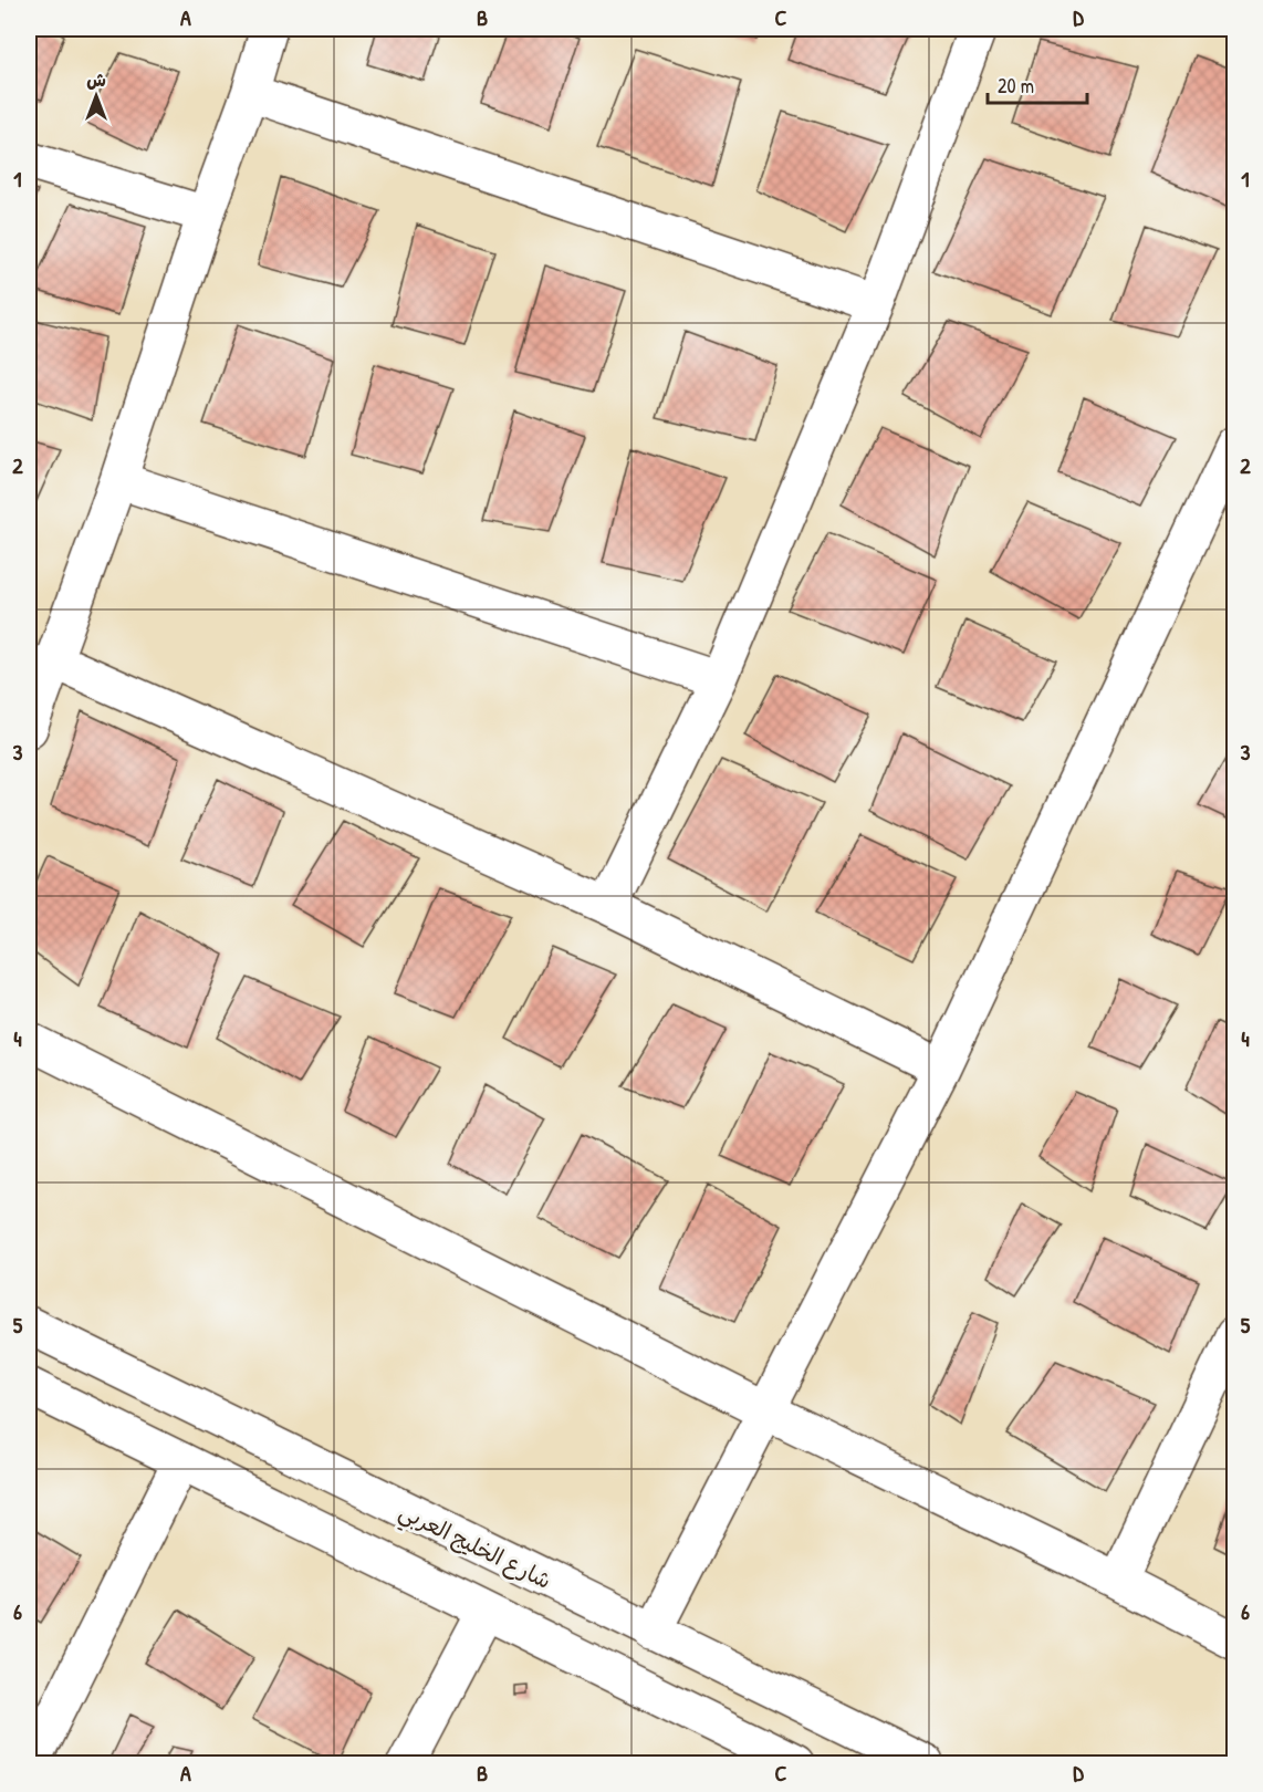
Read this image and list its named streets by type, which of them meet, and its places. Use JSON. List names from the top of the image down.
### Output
{
  "streets": {
    "street": ["شارع الخليج العربي"]
  },
  "scale_bar": "20 m",
  "north": "top",
  "grid": {
    "columns": [
      "A",
      "B",
      "C",
      "D"
    ],
    "rows": [
      "1",
      "2",
      "3",
      "4",
      "5",
      "6"
    ]
  }
}
